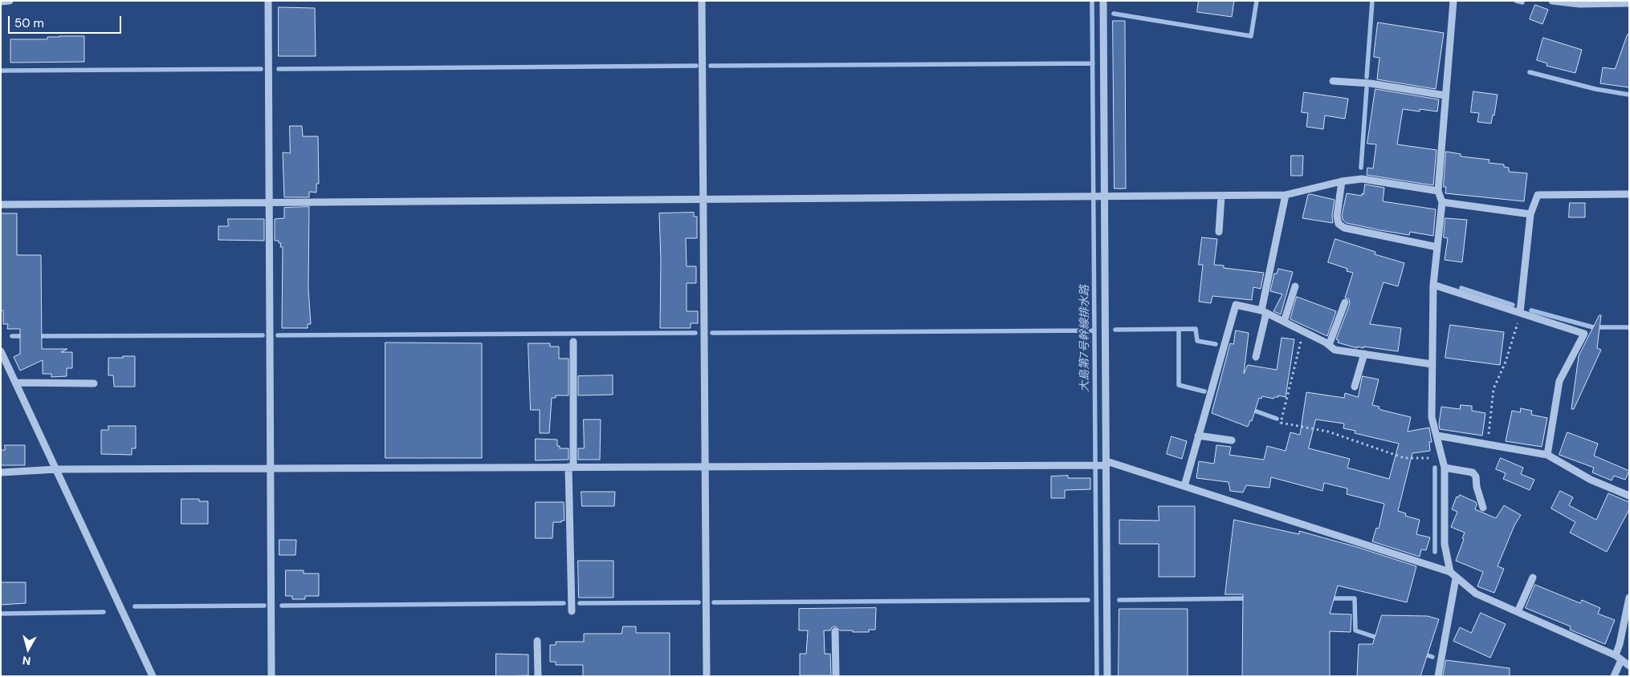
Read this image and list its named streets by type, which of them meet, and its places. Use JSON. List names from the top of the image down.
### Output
{
  "water": ["大島第7号幹線排水路"],
  "scale_bar": "50 m",
  "north": "bottom"
}
